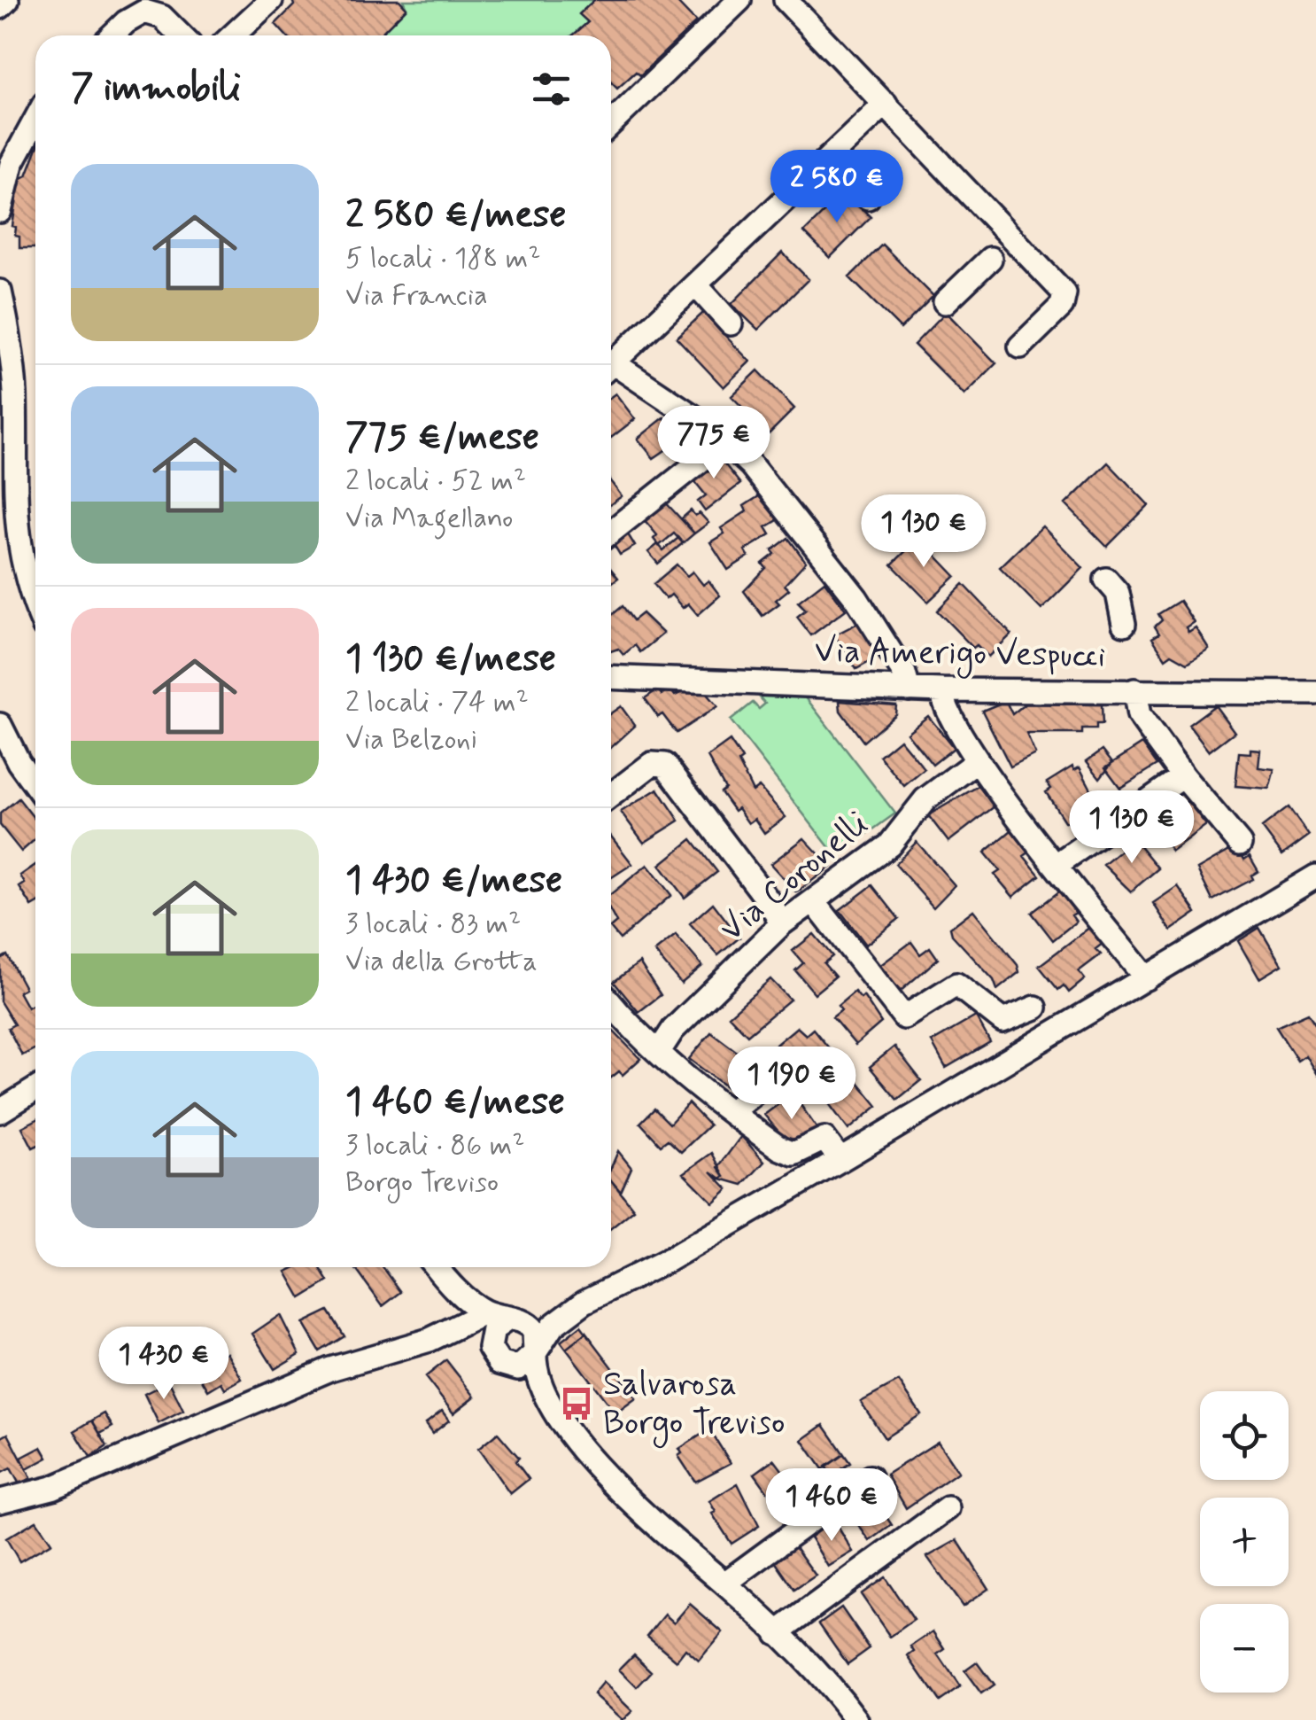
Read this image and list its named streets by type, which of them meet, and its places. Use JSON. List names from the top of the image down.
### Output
{
  "streets": {
    "street": ["Via Amerigo Vespucci", "Via Coronelli"]
  },
  "places": {
    "bus stop": ["Salvarosa Borgo Treviso"]
  },
  "page": {
    "heading": "7 immobili",
    "list": [
      {
        "name": "2 580 €/mese",
        "note": "5 locali · 188 m² · Via Francia"
      },
      {
        "name": "775 €/mese",
        "note": "2 locali · 52 m² · Via Magellano"
      },
      {
        "name": "1 130 €/mese",
        "note": "2 locali · 74 m² · Via Belzoni"
      },
      {
        "name": "1 430 €/mese",
        "note": "3 locali · 83 m² · Via della Grotta"
      },
      {
        "name": "1 460 €/mese",
        "note": "3 locali · 86 m² · Borgo Treviso"
      }
    ],
    "price": [
      "2 580 €",
      "775 €",
      "1 130 €",
      "1 130 €",
      "1 190 €",
      "1 430 €",
      "1 460 €"
    ],
    "map_buttons": ["+", "−"]
  }
}
